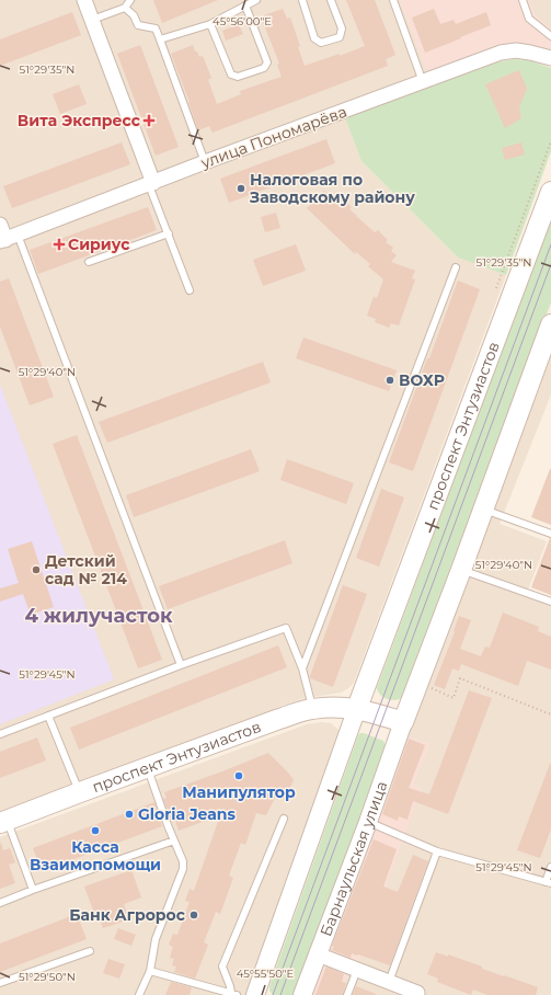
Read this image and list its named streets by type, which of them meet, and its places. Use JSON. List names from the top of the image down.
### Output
{
  "streets": {
    "main road": ["проспект Энтузиастов"],
    "street": ["улица Пономарёва", "Барнаульская улица"]
  },
  "crossings": [
    ["проспект Энтузиастов", "Барнаульская улица"]
  ],
  "districts": ["4 жилучасток"],
  "places": {
    "health": ["Вита Экспресс", "Сириус"],
    "other": [
      "Налоговая по Заводскому району",
      "ВОХР",
      "Детский сад № 214",
      "Манипулятор",
      "Gloria Jeans",
      "Касса Взаимопомощи",
      "Банк Агророс"
    ]
  },
  "coordinates": [
    "45°56'00\"E",
    "51°29'35\"N",
    "51°29'40\"N",
    "51°29'45\"N",
    "45°55'50\"E",
    "51°29'50\"N"
  ]
}
